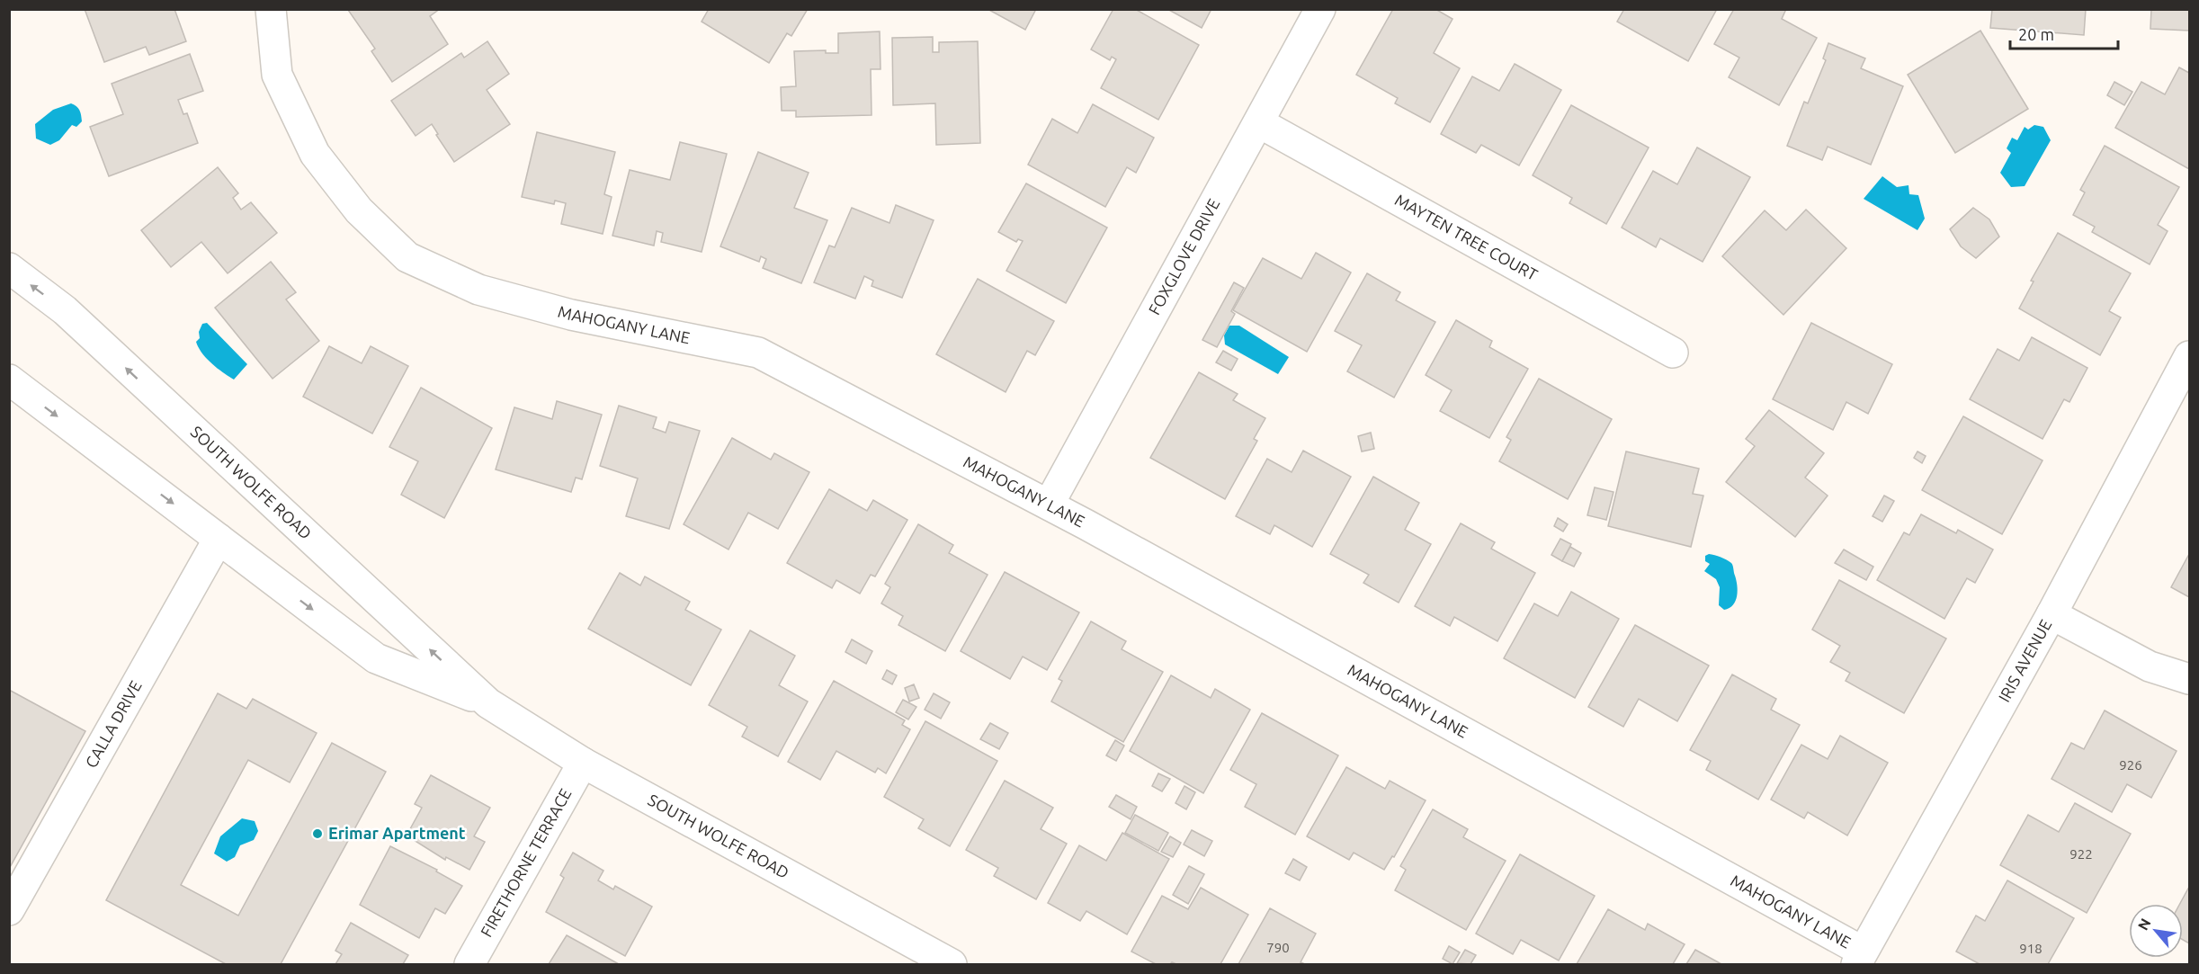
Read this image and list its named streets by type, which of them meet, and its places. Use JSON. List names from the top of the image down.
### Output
{
  "streets": {
    "street": [
      "MAYTEN TREE COURT",
      "FOXGLOVE DRIVE",
      "MAHOGANY LANE",
      "SOUTH WOLFE ROAD",
      "IRIS AVENUE",
      "CALLA DRIVE",
      "FIRETHORNE TERRACE"
    ]
  },
  "crossings": [
    ["MAYTEN TREE COURT", "FOXGLOVE DRIVE"],
    ["FOXGLOVE DRIVE", "MAHOGANY LANE"],
    ["MAHOGANY LANE", "IRIS AVENUE"],
    ["SOUTH WOLFE ROAD", "CALLA DRIVE"],
    ["SOUTH WOLFE ROAD", "FIRETHORNE TERRACE"]
  ],
  "places": ["Erimar Apartment"],
  "house_numbers": [
    "926",
    "922",
    "790",
    "918"
  ],
  "scale_bar": "20 m",
  "north": "top left"
}
